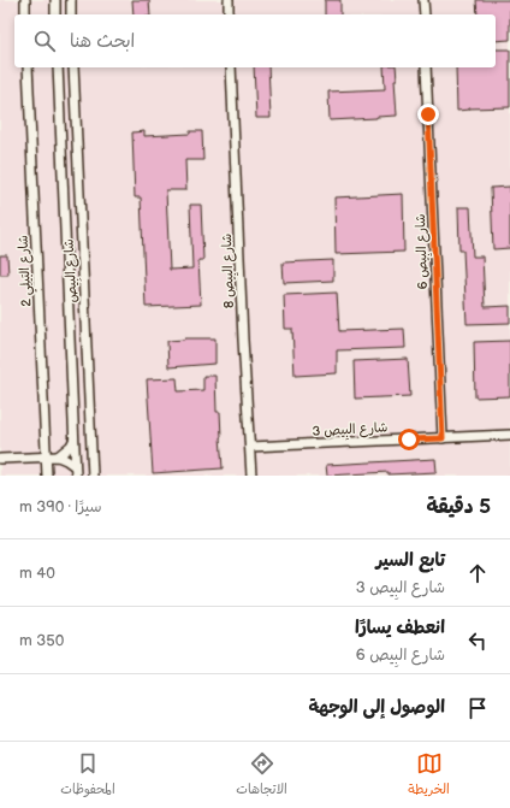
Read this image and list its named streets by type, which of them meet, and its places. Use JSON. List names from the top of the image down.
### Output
{
  "streets": {
    "street": [
      "شارع البِيص 6",
      "شارع البَيلِي 2",
      "شارع البِيص",
      "شارع البِيص 8",
      "شارع البِيص 3"
    ]
  },
  "crossings": [
    ["شارع البِيص 6", "شارع البِيص 3"],
    ["شارع البِيص 8", "شارع البِيص 3"]
  ],
  "page": {
    "search": "ابحث هنا",
    "heading": ["5 دقيقة", "سيرًا · 390 m"],
    "list": [
      ["تابع السير", "شارع البِيص 3", "40 m"],
      ["انعطف يسارًا", "شارع البِيص 6", "350 m"],
      "الوصول إلى الوجهة"
    ],
    "nav": ["الخريطة", "الاتجاهات", "المحفوظات"]
  }
}
